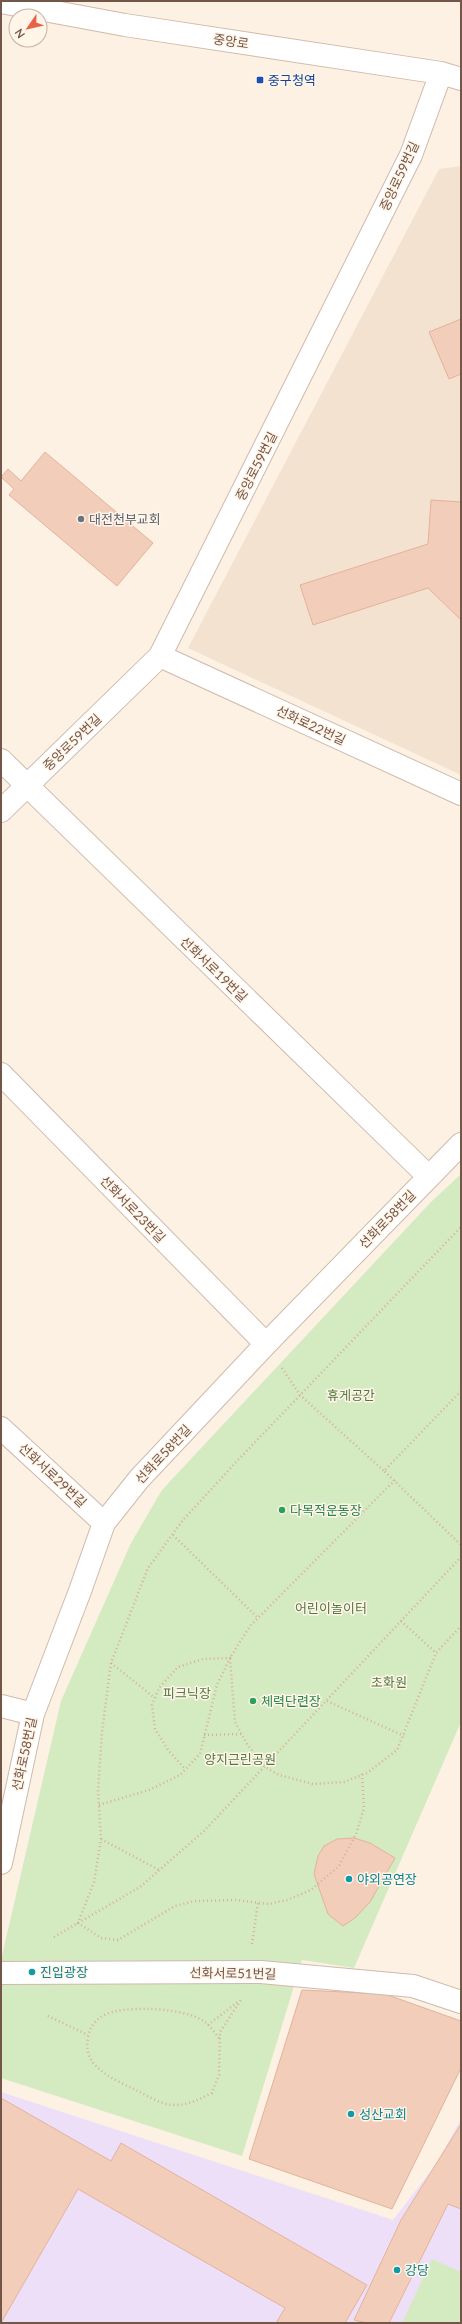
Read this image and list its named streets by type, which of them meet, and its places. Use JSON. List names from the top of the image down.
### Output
{
  "streets": {
    "street": [
      "중앙로",
      "중앙로59번길",
      "선화로22번길",
      "선화서로19번길",
      "선화서로23번길",
      "선화로58번길",
      "선화서로29번길",
      "선화서로51번길"
    ]
  },
  "crossings": [
    ["중앙로", "중앙로59번길"],
    ["중앙로59번길", "선화로22번길"],
    ["중앙로59번길", "선화서로19번길"],
    ["선화서로19번길", "선화로58번길"],
    ["선화서로23번길", "선화로58번길"],
    ["선화로58번길", "선화서로29번길"]
  ],
  "parks": [
    "휴게공간",
    "어린이놀이터",
    "초화원",
    "피크닉장",
    "양지근린공원"
  ],
  "places": {
    "transit": ["중구청역"],
    "other": [
      "대전천부교회",
      "다목적운동장",
      "체력단련장",
      "야외공연장",
      "진입광장",
      "성산교회",
      "강당"
    ]
  },
  "north": "bottom left"
}
